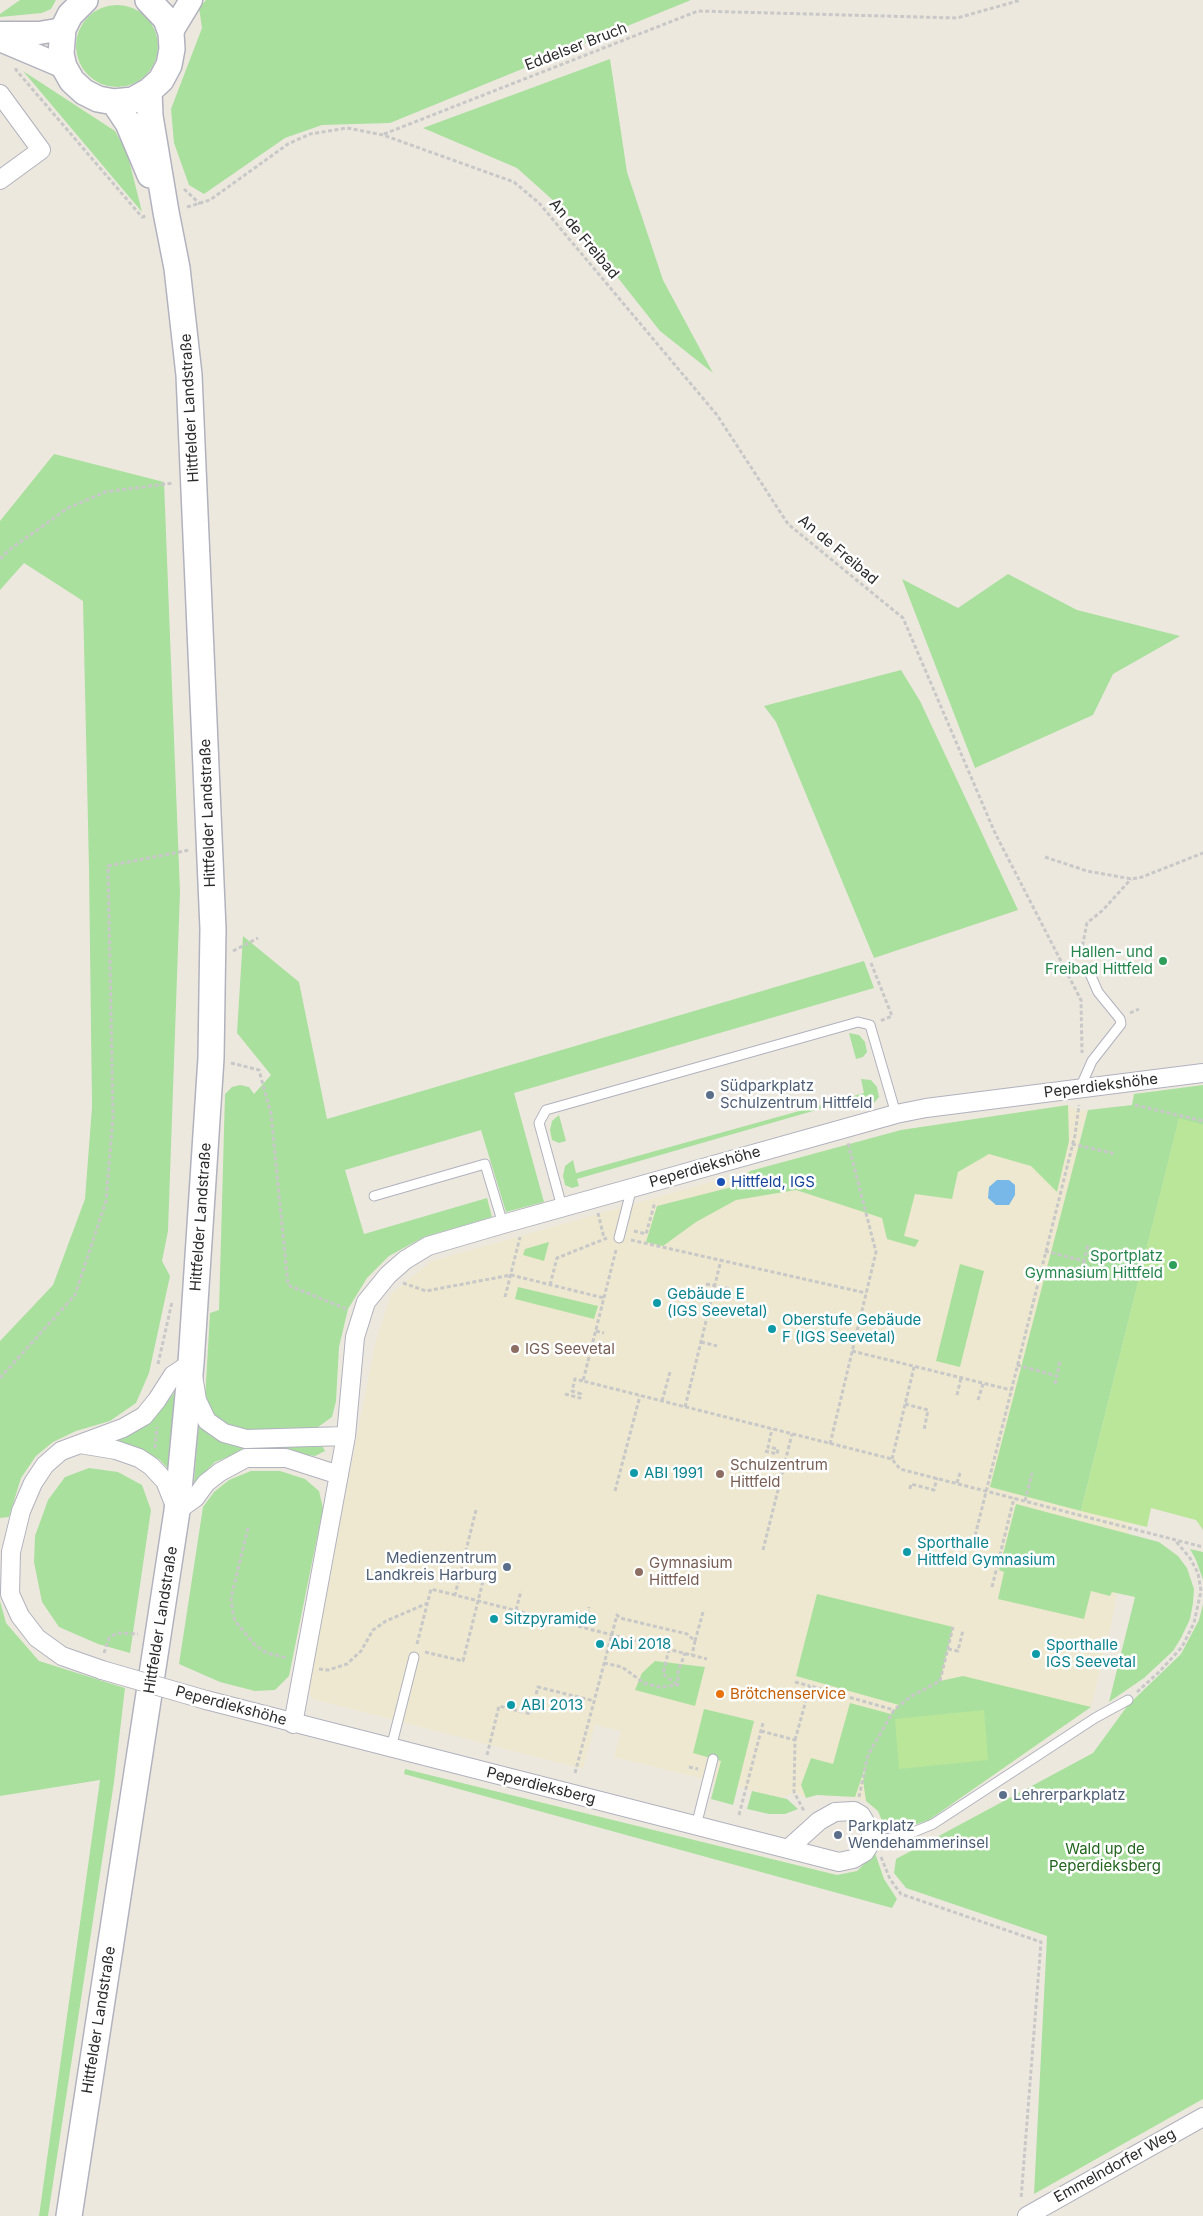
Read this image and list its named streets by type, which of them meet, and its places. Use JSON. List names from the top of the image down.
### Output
{
  "streets": {
    "main road": ["Hittfelder Landstraße"],
    "street": ["Peperdiekshöhe", "Peperdieksberg", "Emmelndorfer Weg"],
    "path": ["Eddelser Bruch", "An de Freibad"]
  },
  "crossings": [
    ["Eddelser Bruch", "An de Freibad"],
    ["Hittfelder Landstraße", "Peperdiekshöhe"],
    ["Peperdiekshöhe", "Peperdieksberg"]
  ],
  "parks": ["Wald up de Peperdieksberg"],
  "places": [
    "Hallen- und Freibad Hittfeld",
    "Südparkplatz Schulzentrum Hittfeld",
    "Hittfeld, IGS",
    "Sportplatz Gymnasium Hittfeld",
    "Gebäude E (IGS Seevetal)",
    "Oberstufe Gebäude F (IGS Seevetal)",
    "IGS Seevetal",
    "ABI 1991",
    "Schulzentrum Hittfeld",
    "Sporthalle Hittfeld Gymnasium",
    "Medienzentrum Landkreis Harburg",
    "Gymnasium Hittfeld",
    "Sitzpyramide",
    "Abi 2018",
    "Sporthalle IGS Seevetal",
    "Brötchenservice",
    "ABI 2013",
    "Lehrerparkplatz",
    "Parkplatz Wendehammerinsel"
  ]
}
